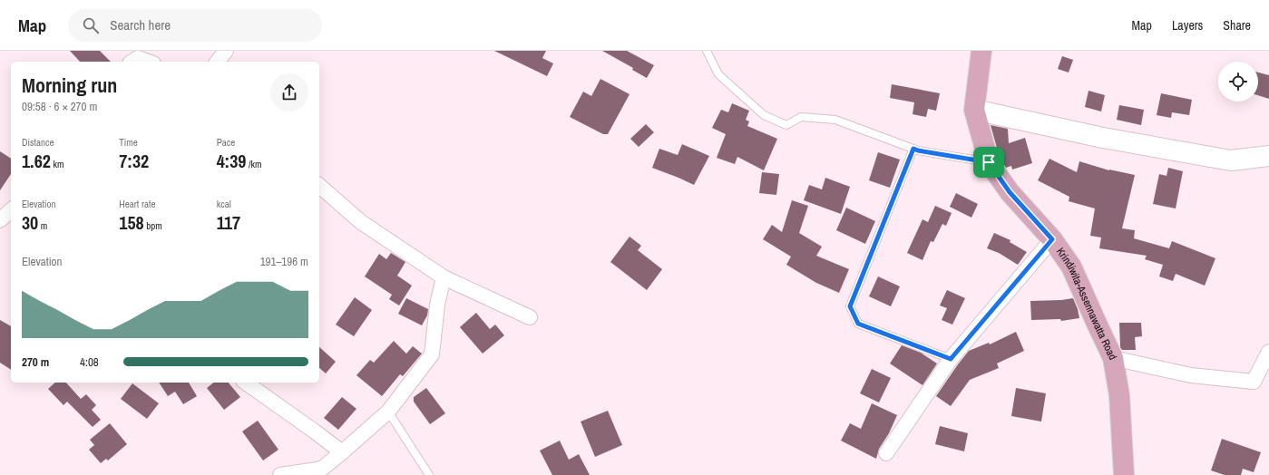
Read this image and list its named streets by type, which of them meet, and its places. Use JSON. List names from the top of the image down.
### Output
{
  "streets": {
    "main road": ["Krindiwita-Assennawatta Road"]
  },
  "page": {
    "header": "Map",
    "search": "Search here",
    "nav": ["Map", "Layers", "Share"],
    "heading": ["Morning run", "09:58 · 6 × 270 m"],
    "stats": [
      ["Distance", "1.62 km"],
      ["Time", "7:32"],
      ["Pace", "4:39 /km"],
      ["Elevation", "30 m"],
      ["Heart rate", "158 bpm"],
      ["kcal", "117"]
    ],
    "chart": ["Elevation", "191–196 m"],
    "list": [
      {
        "name": "270 m",
        "note": "4:08"
      }
    ]
  }
}
